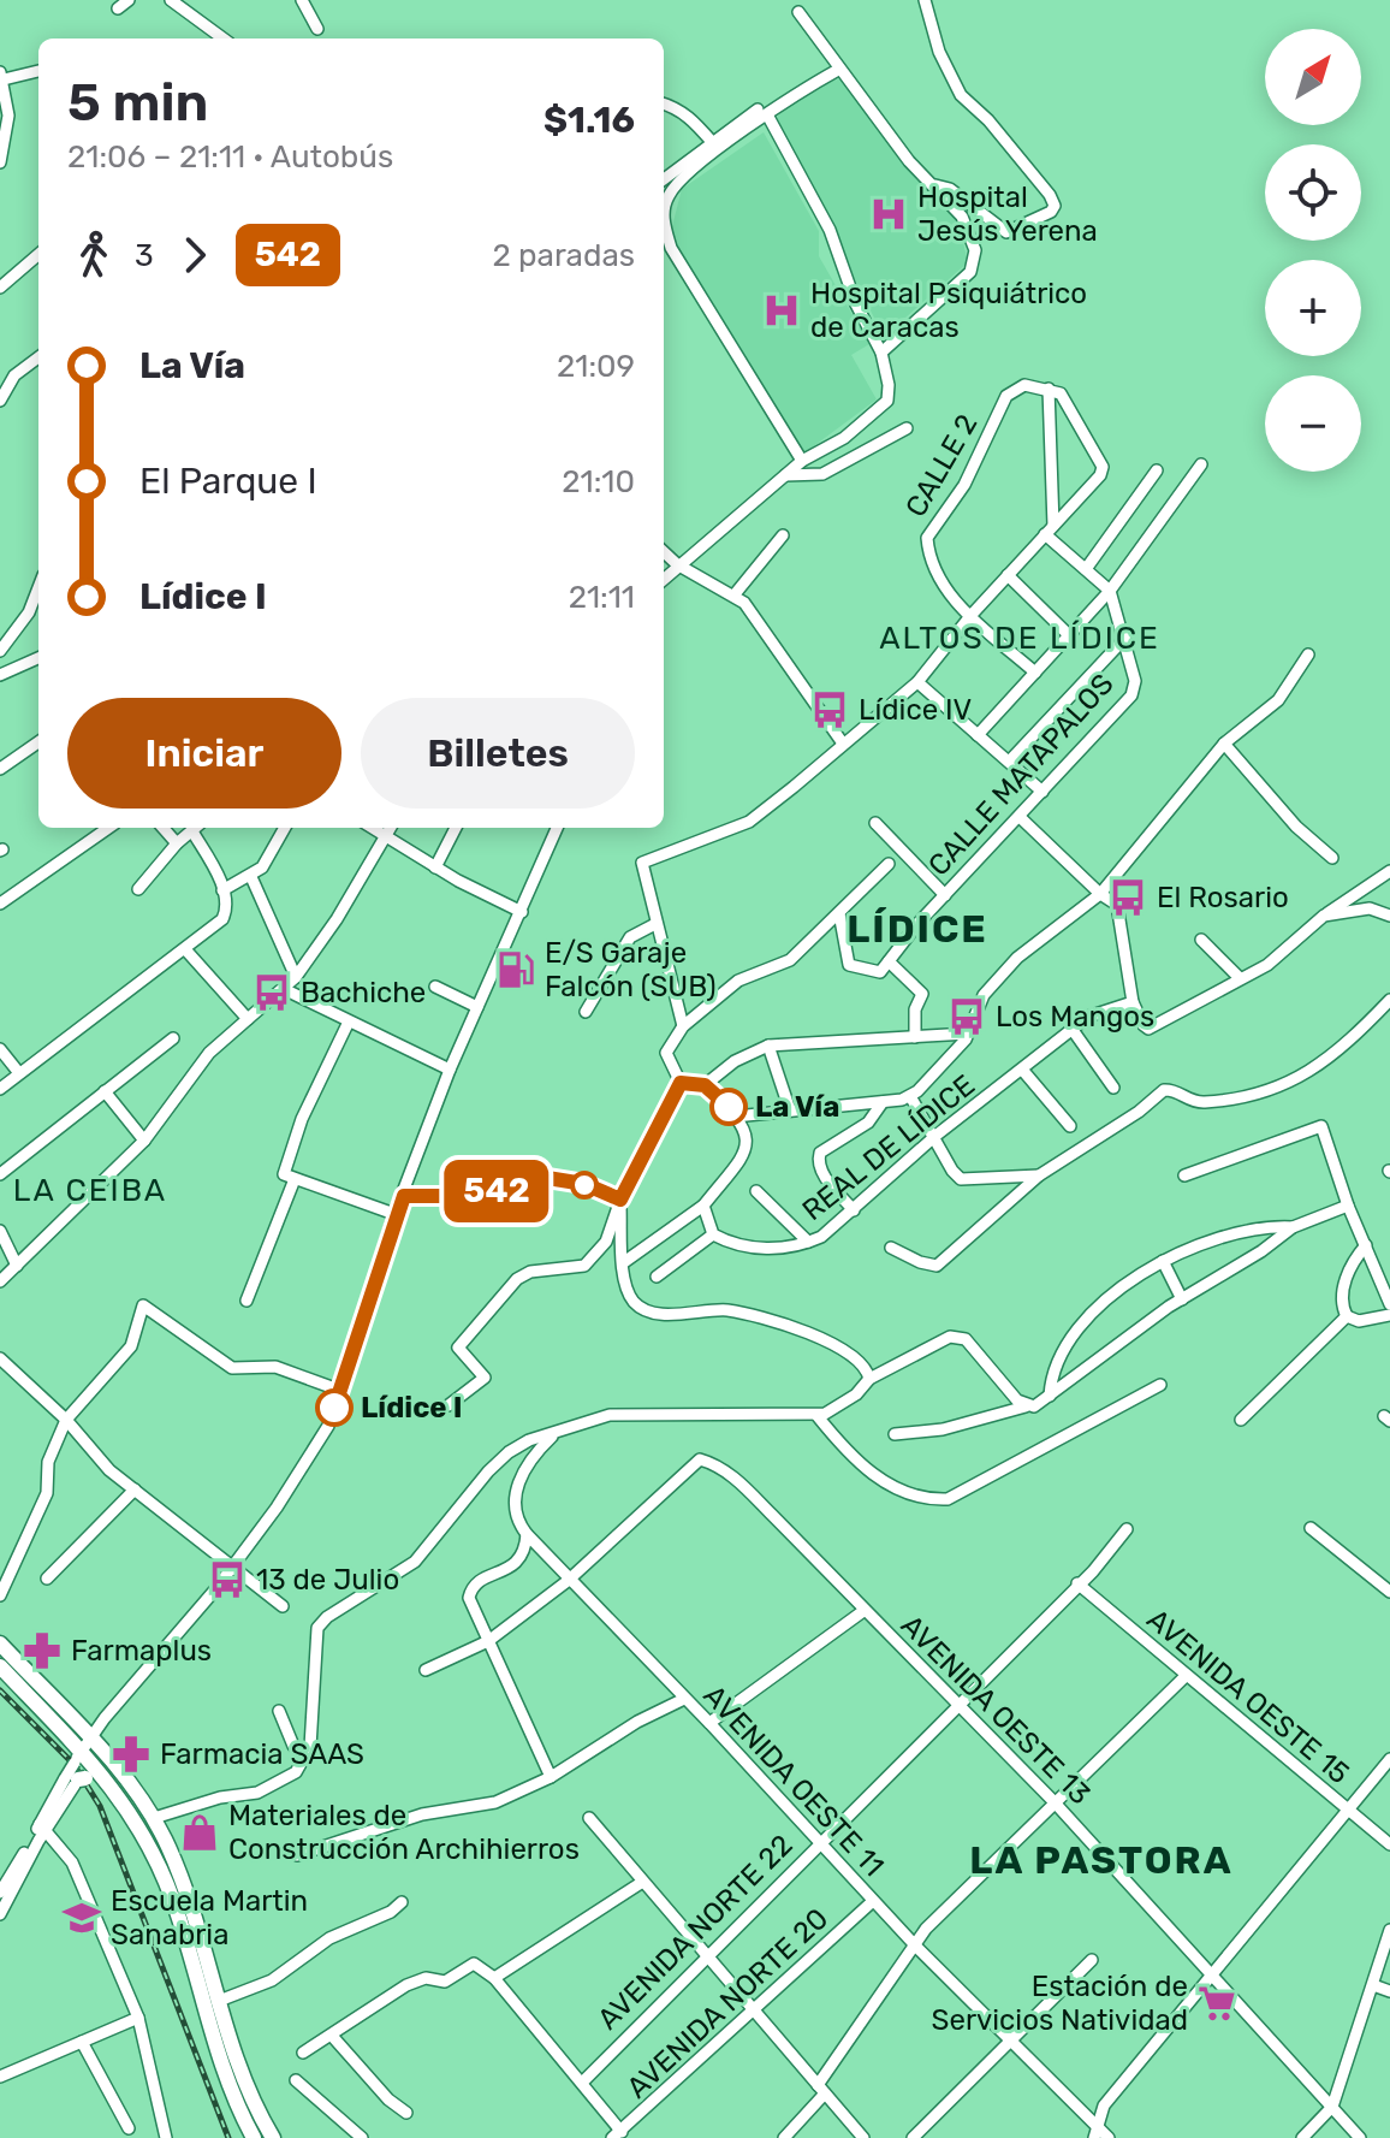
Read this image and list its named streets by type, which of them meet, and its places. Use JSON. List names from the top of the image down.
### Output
{
  "streets": {
    "street": [
      "CALLE 2",
      "CALLE MATAPALOS",
      "REAL DE LÍDICE",
      "AVENIDA OESTE 15",
      "AVENIDA OESTE 13",
      "AVENIDA OESTE 11",
      "AVENIDA NORTE 22",
      "AVENIDA NORTE 20"
    ]
  },
  "crossings": [
    ["AVENIDA OESTE 15", "AVENIDA NORTE 22"],
    ["AVENIDA OESTE 13", "AVENIDA OESTE 11"],
    ["AVENIDA OESTE 13", "AVENIDA NORTE 22"],
    ["AVENIDA OESTE 11", "AVENIDA NORTE 22"],
    ["AVENIDA OESTE 11", "AVENIDA NORTE 20"]
  ],
  "districts": [
    "ALTOS DE LÍDICE",
    "LÍDICE",
    "LA CEIBA",
    "LA PASTORA"
  ],
  "places": {
    "hospital": ["Hospital Jesús Yerena", "Hospital Psiquiátrico de Caracas"],
    "bus stop": [
      "Lídice IV",
      "El Rosario",
      "Bachiche",
      "Los Mangos",
      "13 de Julio"
    ],
    "fuel station": ["E/S Garaje Falcón (SUB)"],
    "other": ["La Vía", "Lídice I"],
    "pharmacy": ["Farmaplus", "Farmacia SAAS"],
    "shop": ["Materiales de Construcción Archihierros"],
    "school or university": ["Escuela Martin Sanabria"],
    "supermarket": ["Estación de Servicios Natividad"]
  },
  "lines": ["bus line 542"],
  "north": "top right",
  "page": {
    "on_map": "542",
    "map_buttons": ["+", "−"],
    "heading": ["5 min", "21:06 – 21:11 · Autobús", "$1.16"],
    "legs": ["3", "542", "2 paradas"],
    "list": [
      {
        "name": "La Vía",
        "value": "21:09"
      },
      {
        "name": "El Parque I",
        "value": "21:10"
      },
      {
        "name": "Lídice I",
        "value": "21:11"
      }
    ],
    "buttons": ["Iniciar", "Billetes"]
  }
}
